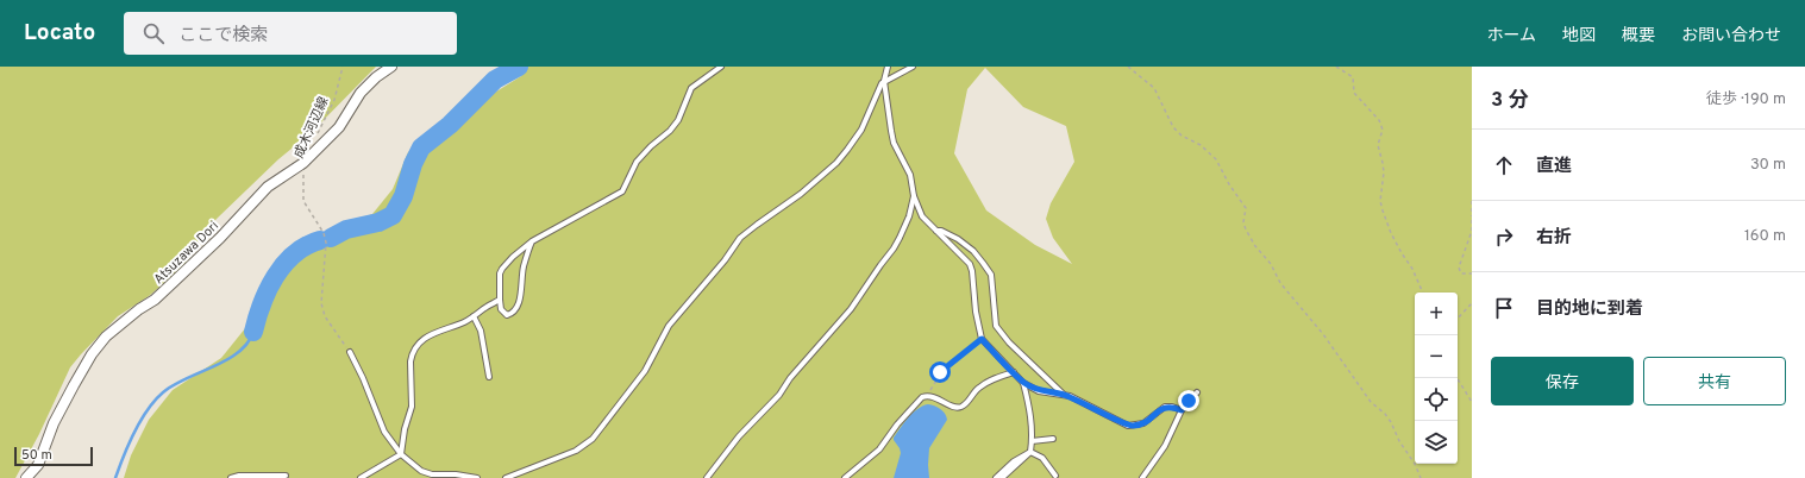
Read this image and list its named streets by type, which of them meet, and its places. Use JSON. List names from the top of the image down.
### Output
{
  "streets": {
    "street": ["Atsuzawa Dori"],
    "path": ["成木河辺線"]
  },
  "crossings": [
    ["成木河辺線", "Atsuzawa Dori"]
  ],
  "scale_bar": "50 m",
  "page": {
    "header": "Locato",
    "search": "ここで検索",
    "nav": [
      "ホーム",
      "地図",
      "概要",
      "お問い合わせ"
    ],
    "heading": ["3 分", "徒歩 · 190 m"],
    "list": [
      ["直進", "30 m"],
      ["右折", "160 m"],
      "目的地に到着"
    ],
    "map_buttons": ["+", "−"],
    "buttons": ["保存", "共有"],
    "scale": "50 m"
  }
}
